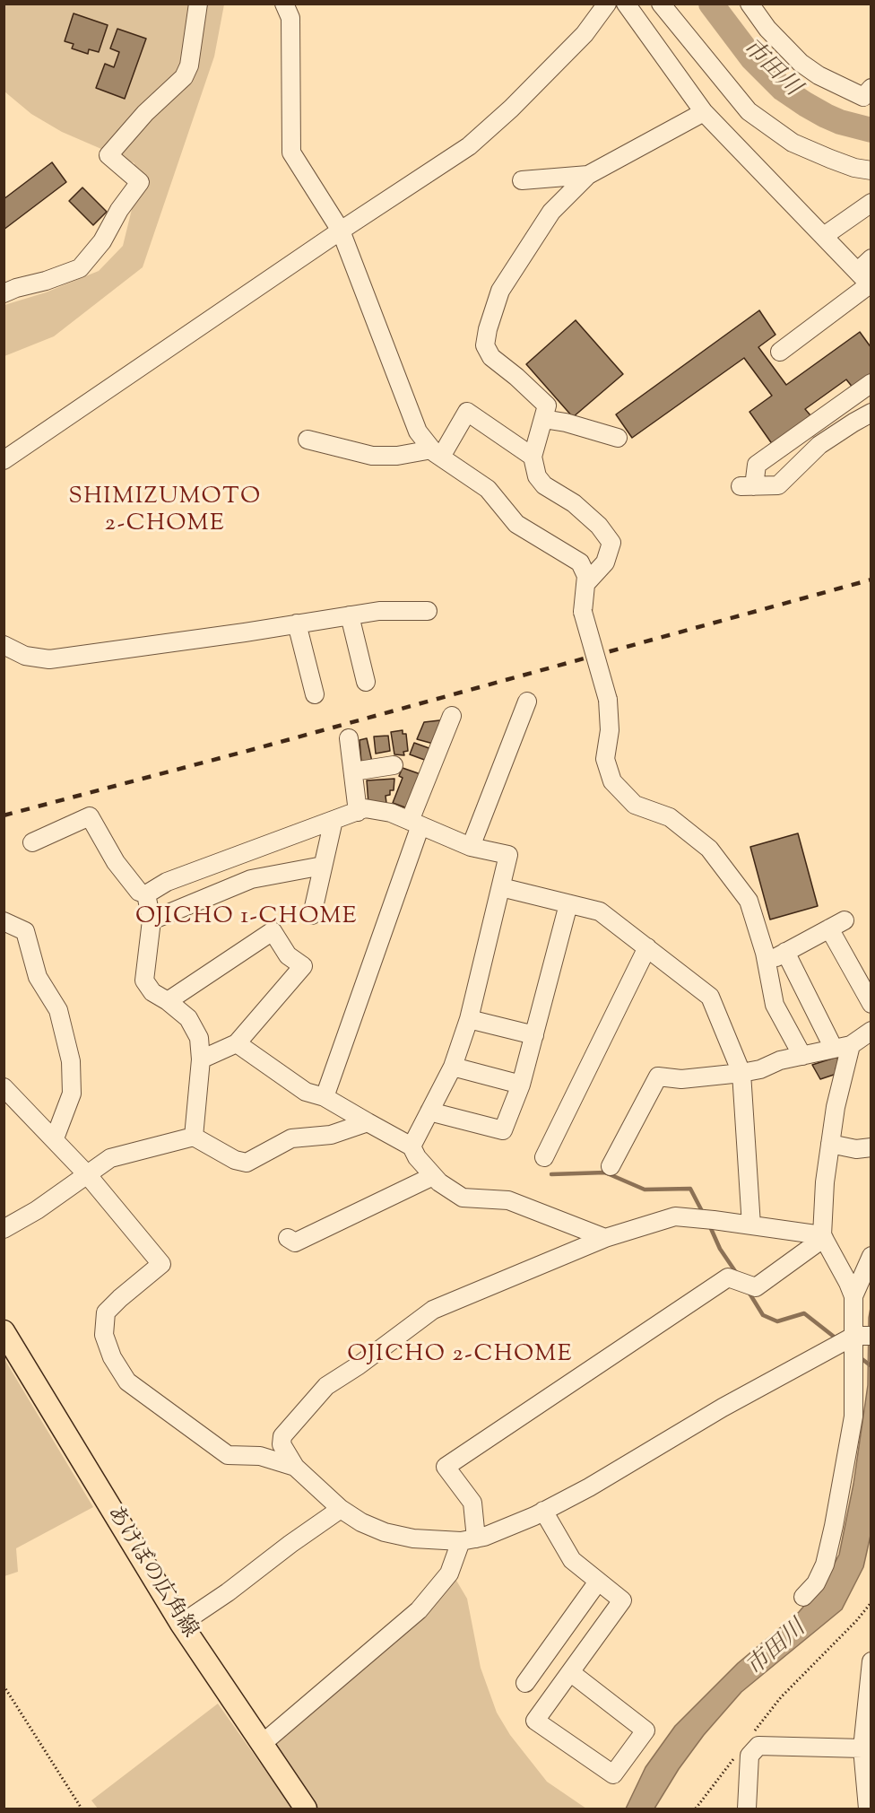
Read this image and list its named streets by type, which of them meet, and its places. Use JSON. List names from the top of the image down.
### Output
{
  "streets": {
    "main road": ["あけぼの広角線"]
  },
  "districts": ["SHIMIZUMOTO 2-CHOME", "OJICHO 1-CHOME", "OJICHO 2-CHOME"],
  "water": ["市田川"]
}
